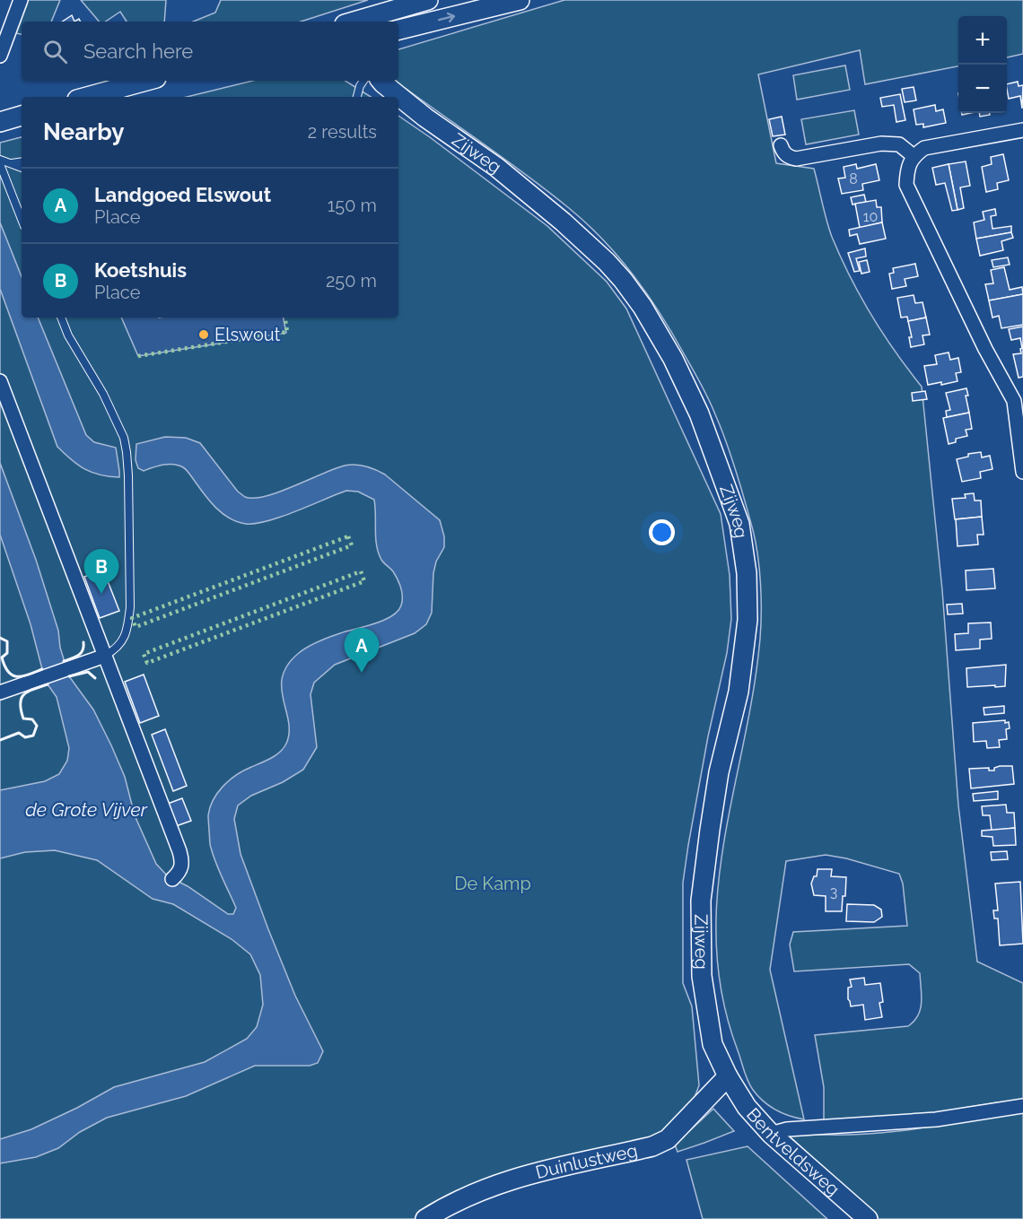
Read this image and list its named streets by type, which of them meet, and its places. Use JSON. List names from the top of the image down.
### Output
{
  "streets": {
    "street": ["Zijweg", "Bentveldsweg", "Duinlustweg"]
  },
  "crossings": [
    ["Zijweg", "Bentveldsweg"],
    ["Zijweg", "Duinlustweg"],
    ["Bentveldsweg", "Duinlustweg"]
  ],
  "water": ["de Grote Vijver"],
  "parks": ["De Kamp"],
  "places": ["Elswout"],
  "house_numbers": ["8", "10", "3"],
  "page": {
    "map_buttons": ["+", "−"],
    "search": "Search here",
    "heading": ["Nearby", "2 results"],
    "list": [
      {
        "mark": "A",
        "name": "Landgoed Elswout",
        "note": "Place",
        "value": "150 m"
      },
      {
        "mark": "B",
        "name": "Koetshuis",
        "note": "Place",
        "value": "250 m"
      }
    ],
    "pins": ["B", "A"]
  }
}
